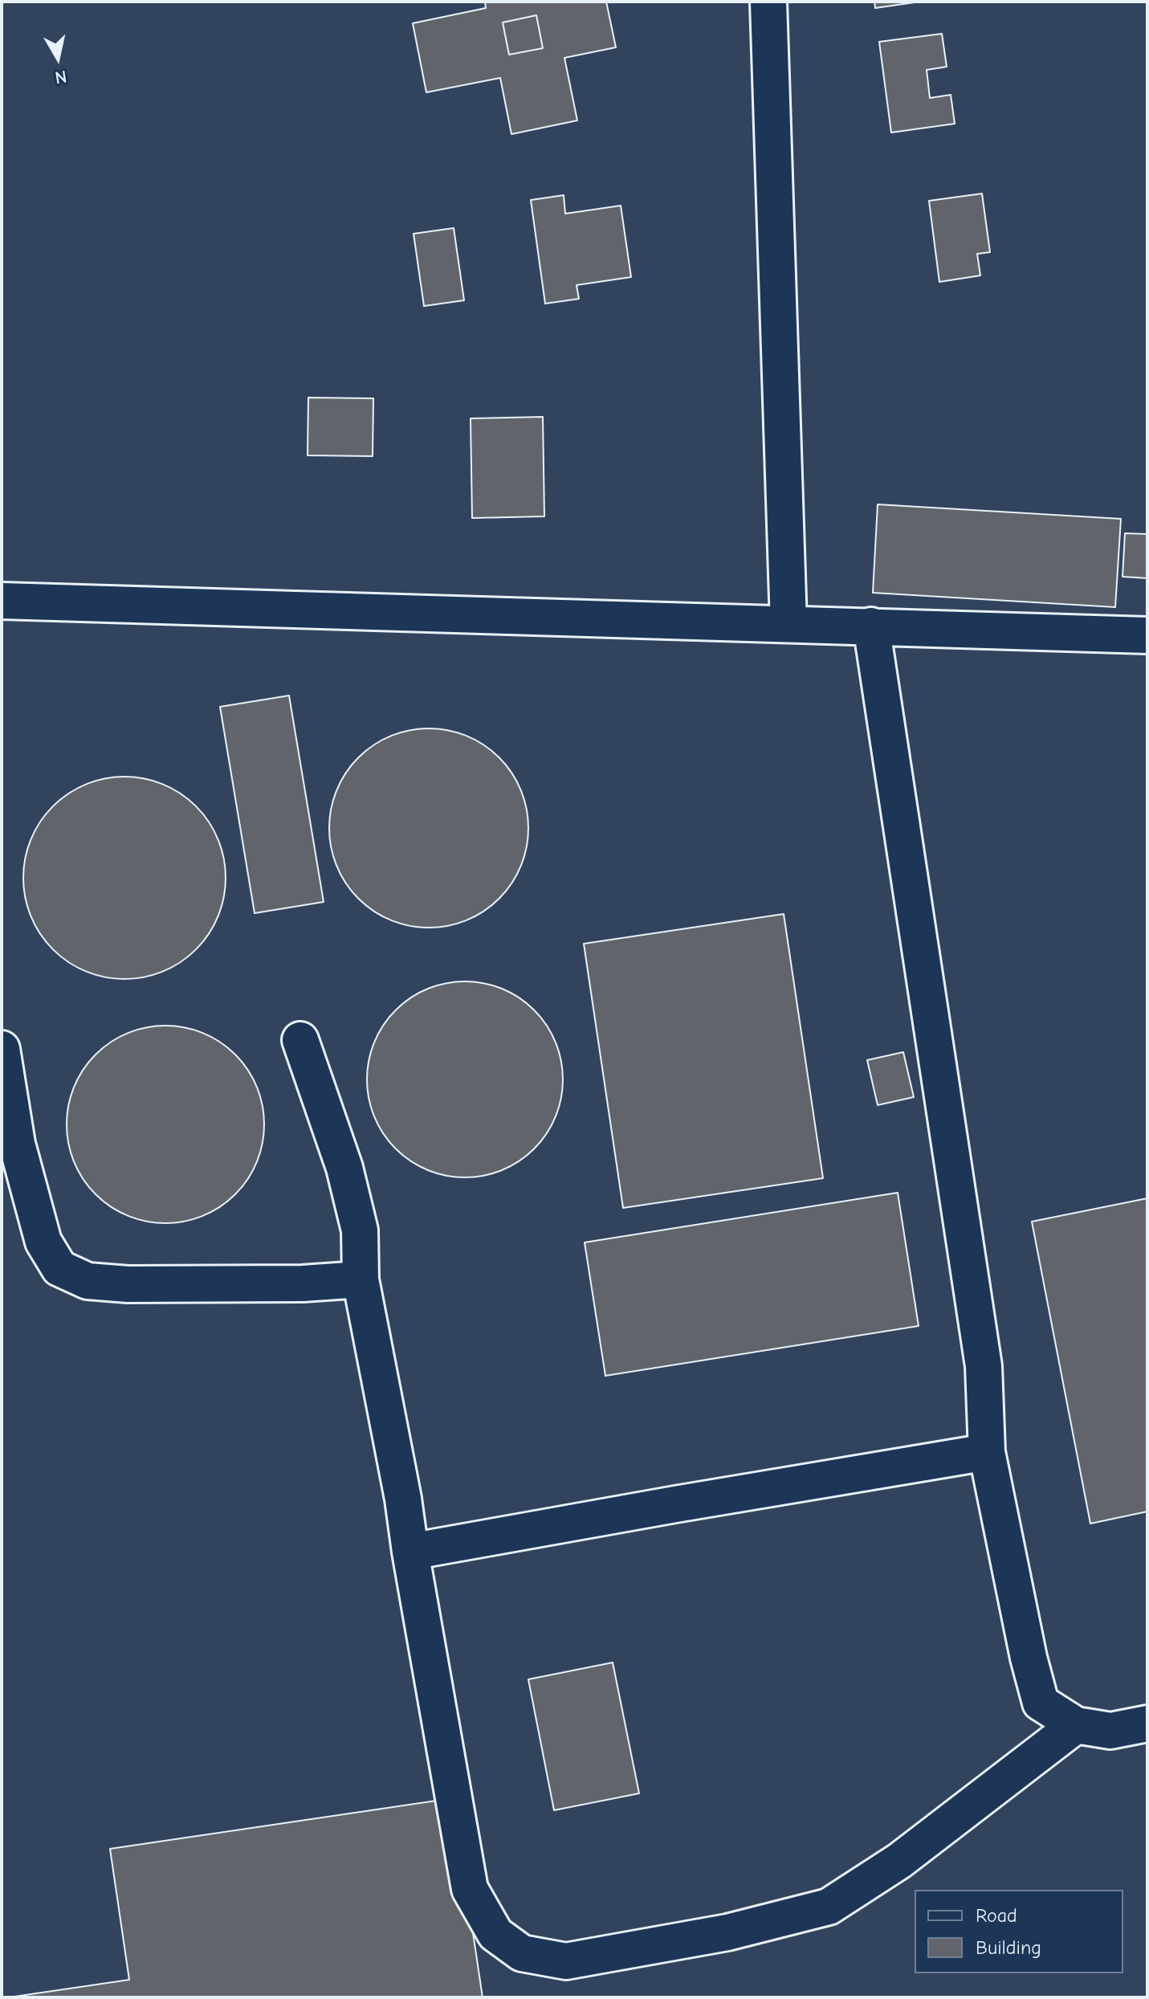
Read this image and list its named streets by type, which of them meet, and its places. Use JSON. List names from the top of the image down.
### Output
{
  "legend": ["Road", "Building"],
  "north": "bottom"
}
